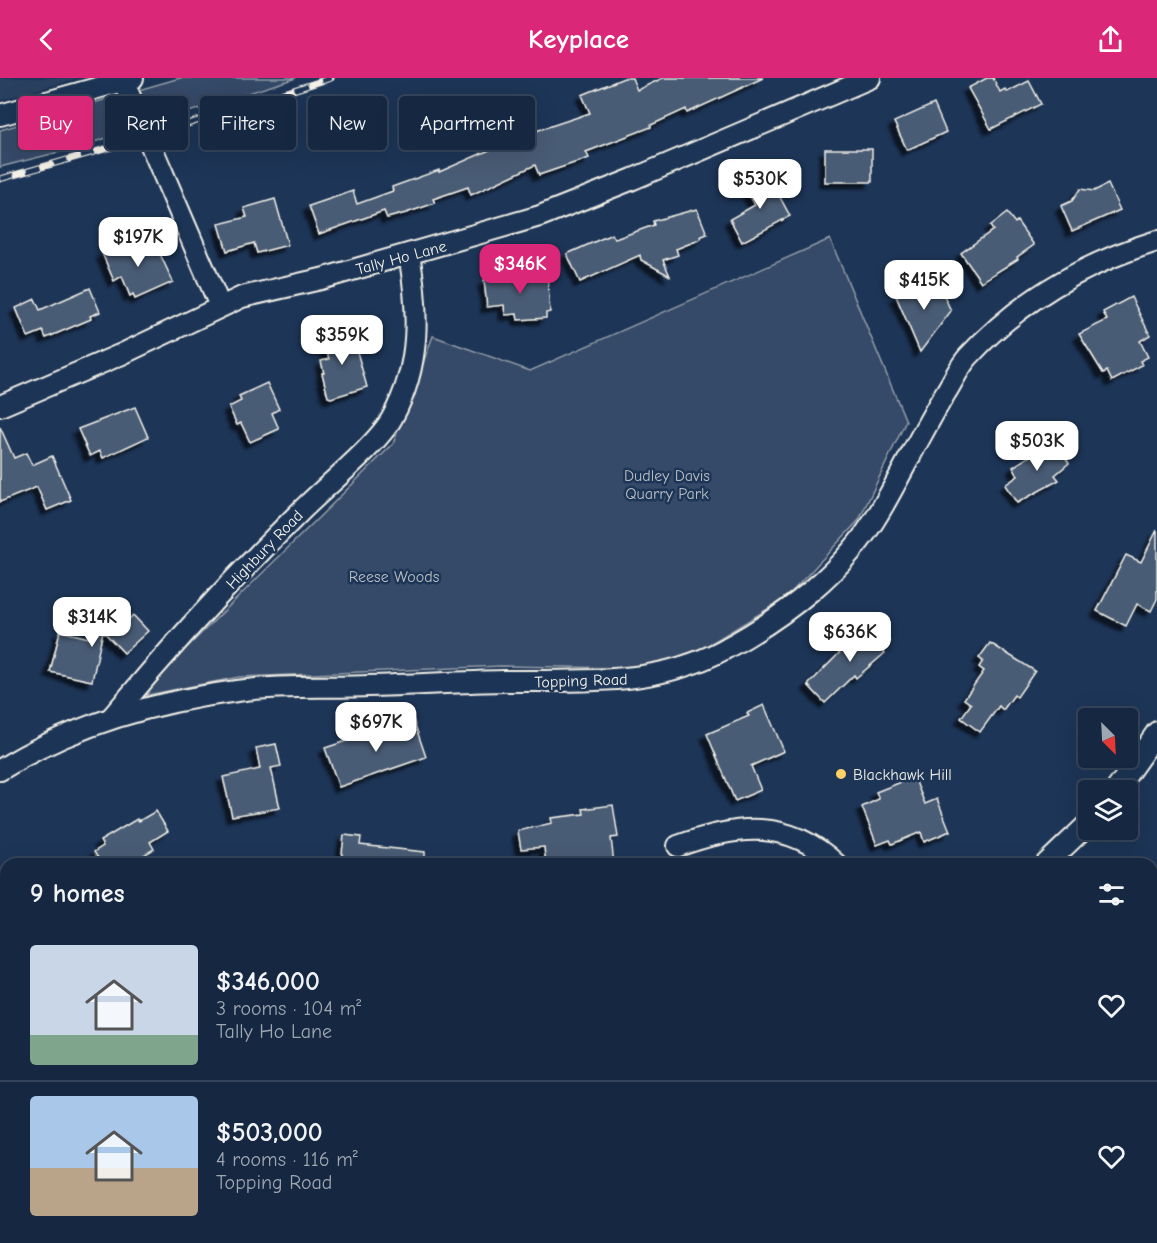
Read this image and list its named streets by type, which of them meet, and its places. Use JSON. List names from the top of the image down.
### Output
{
  "streets": {
    "street": ["Tally Ho Lane", "Highbury Road", "Topping Road"]
  },
  "crossings": [
    ["Tally Ho Lane", "Highbury Road"],
    ["Highbury Road", "Topping Road"]
  ],
  "parks": ["Dudley Davis Quarry Park", "Reese Woods"],
  "places": ["Blackhawk Hill"],
  "north": "bottom right",
  "page": {
    "header": "Keyplace",
    "chip": [
      "Buy",
      "Rent",
      "Filters",
      "New",
      "Apartment"
    ],
    "price": [
      "$530K",
      "$197K",
      "$346K",
      "$415K",
      "$359K",
      "$503K",
      "$314K",
      "$636K",
      "$697K"
    ],
    "heading": "9 homes",
    "list": [
      {
        "name": "$346,000",
        "note": "3 rooms · 104 m² · Tally Ho Lane"
      },
      {
        "name": "$503,000",
        "note": "4 rooms · 116 m² · Topping Road"
      }
    ]
  }
}
